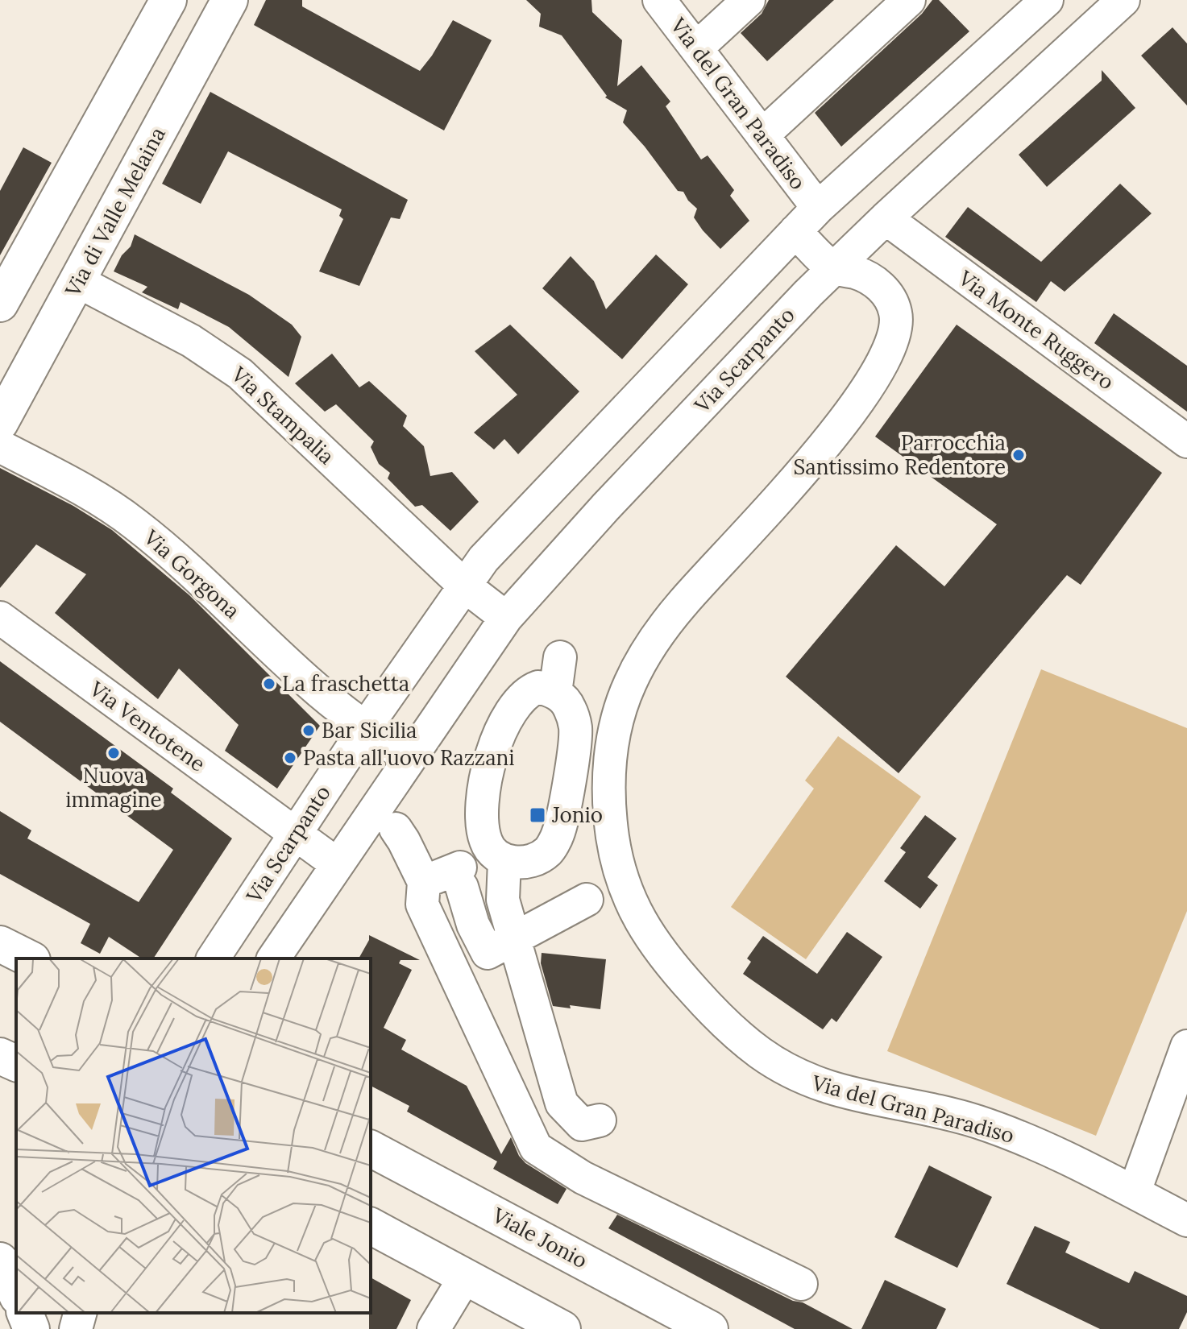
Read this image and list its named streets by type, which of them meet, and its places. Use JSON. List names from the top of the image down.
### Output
{
  "streets": {
    "main road": ["Via di Valle Melaina", "Viale Jonio"],
    "street": [
      "Via del Gran Paradiso",
      "Via Monte Ruggero",
      "Via Scarpanto",
      "Via Stampalia",
      "Via Gorgona",
      "Via Ventotene"
    ]
  },
  "crossings": [
    ["Via del Gran Paradiso", "Via Scarpanto"],
    ["Via di Valle Melaina", "Via Stampalia"],
    ["Via Monte Ruggero", "Via Scarpanto"],
    ["Via Scarpanto", "Via Stampalia"],
    ["Via Scarpanto", "Via Gorgona"],
    ["Via Scarpanto", "Via Ventotene"]
  ],
  "places": {
    "other": [
      "Parrocchia Santissimo Redentore",
      "La fraschetta",
      "Bar Sicilia",
      "Nuova immagine",
      "Pasta all'uovo Razzani"
    ],
    "transit": ["Jonio"]
  }
}
